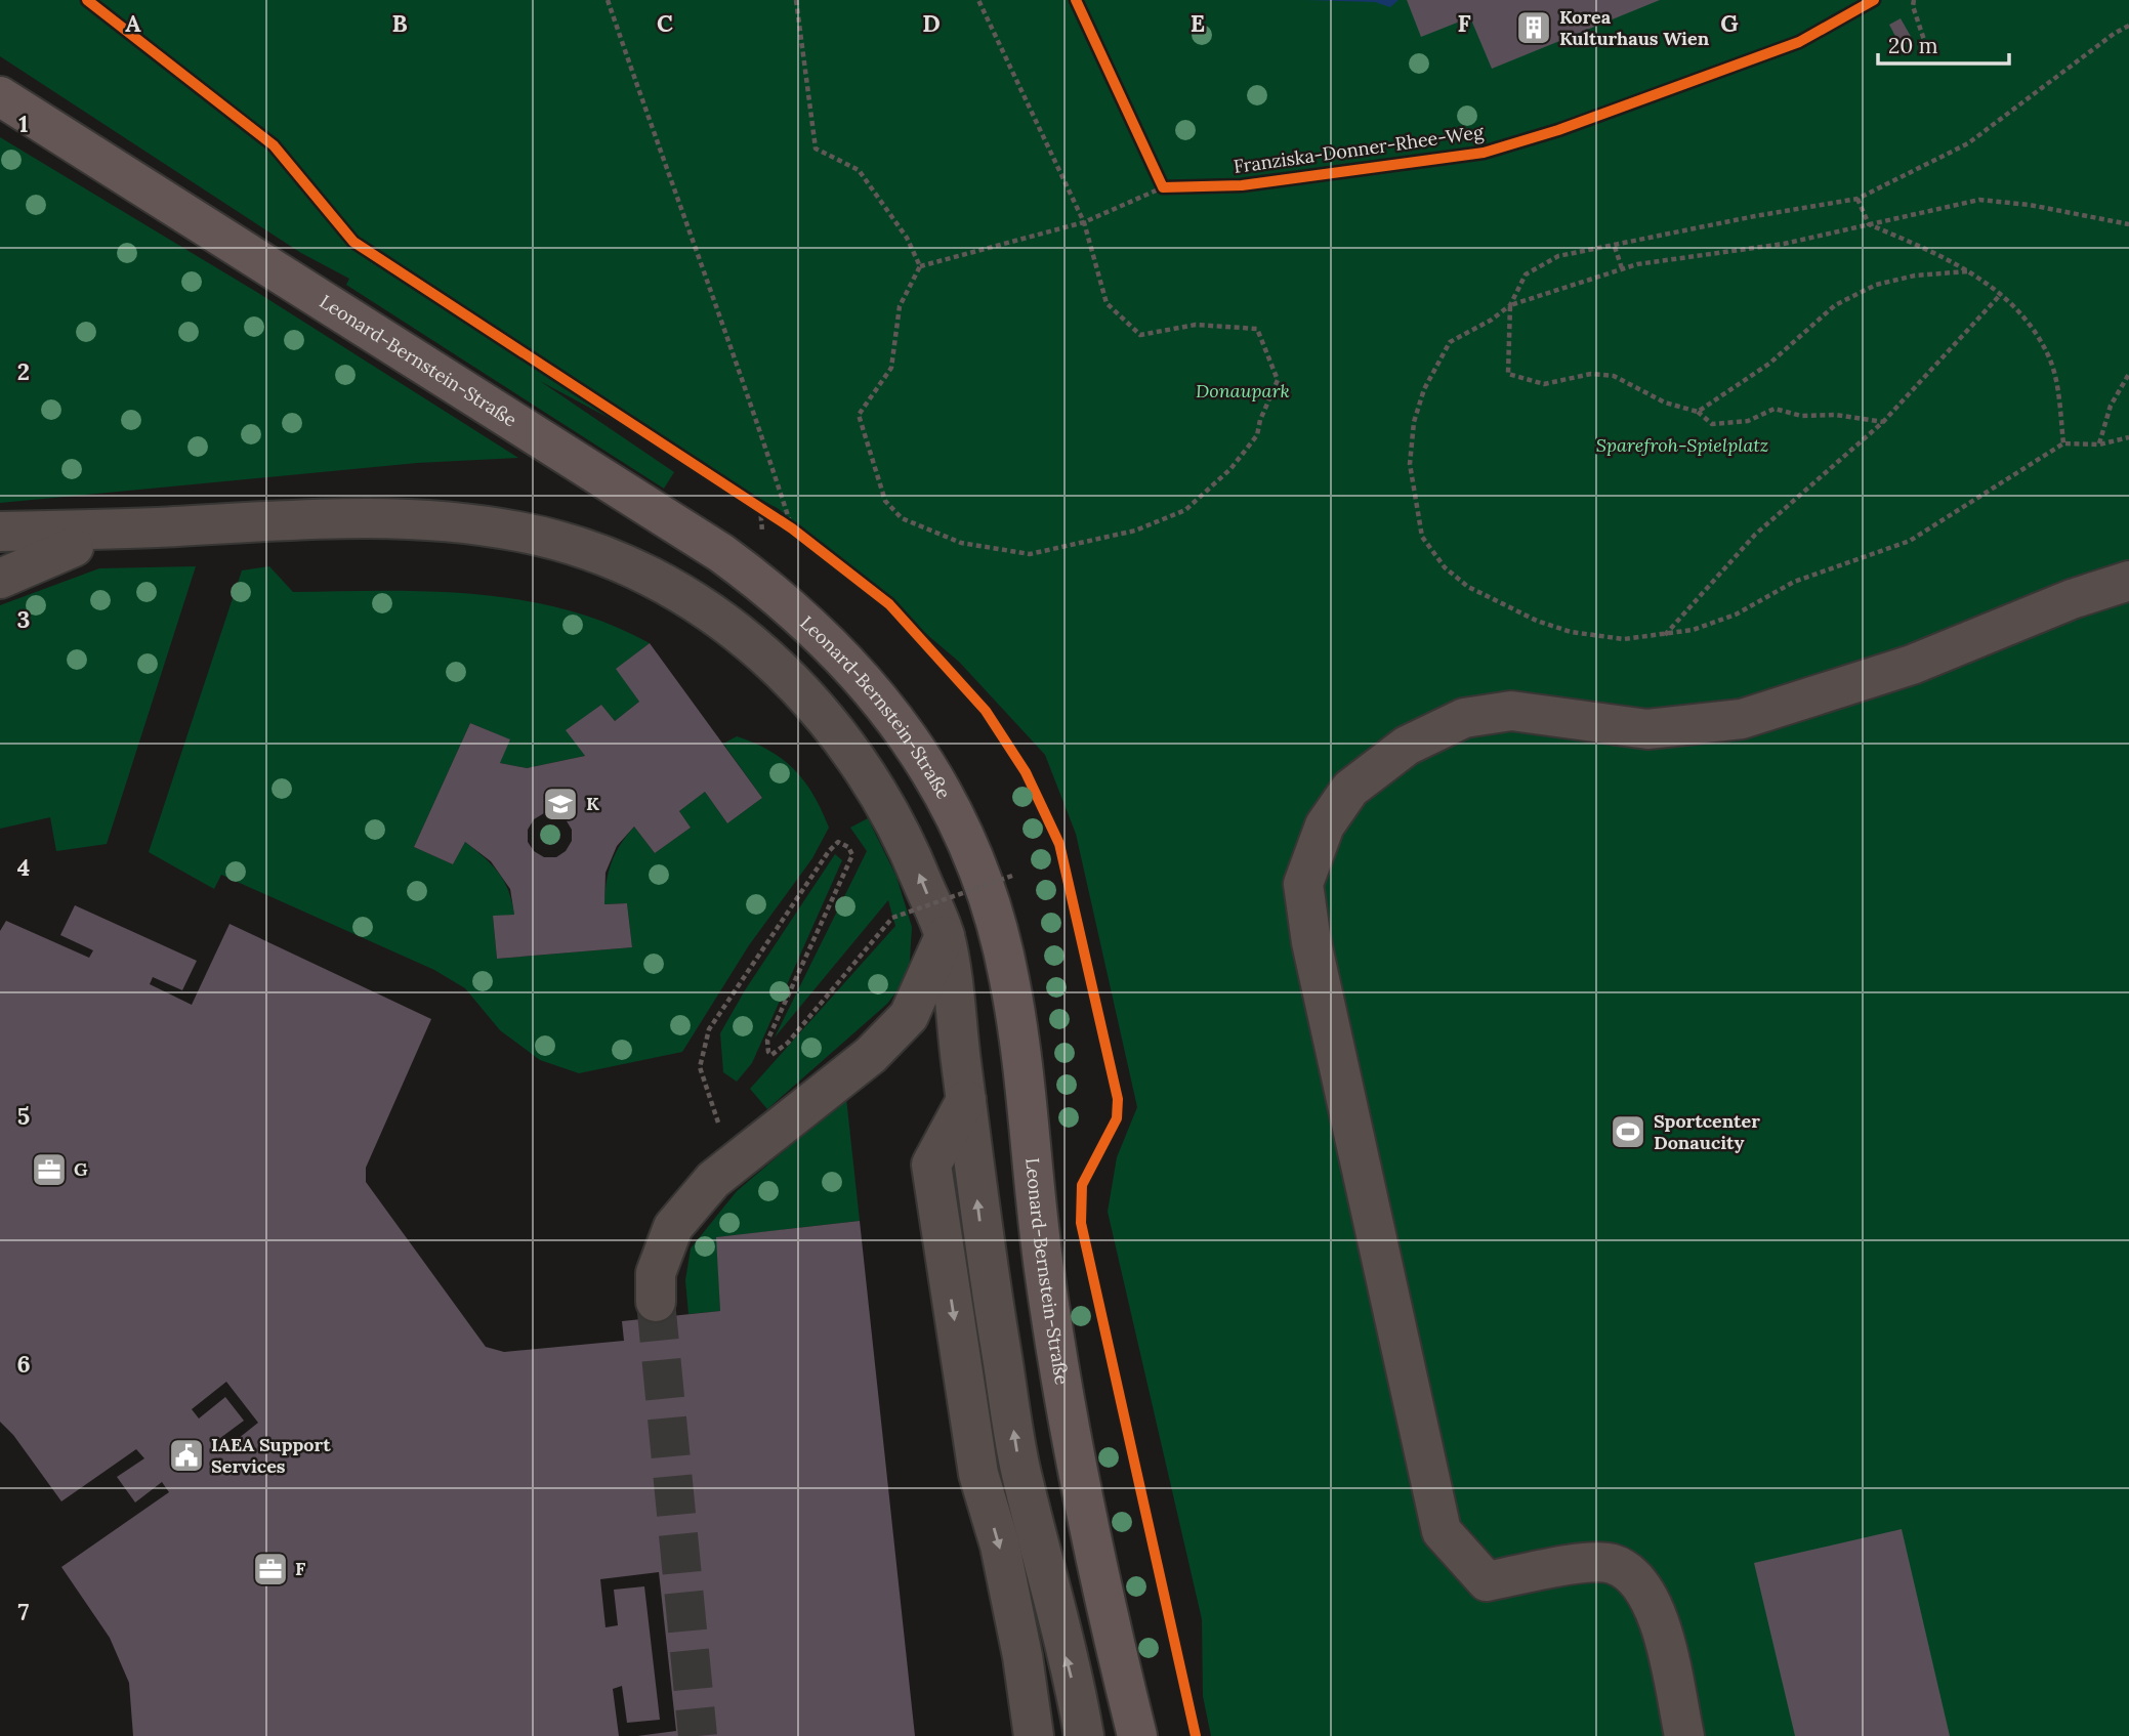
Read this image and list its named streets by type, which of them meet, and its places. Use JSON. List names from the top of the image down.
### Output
{
  "streets": {
    "main road": ["Leonard-Bernstein-Straße"],
    "cycle path": ["Franziska-Donner-Rhee-Weg"]
  },
  "parks": ["Donaupark", "Sparefroh-Spielplatz"],
  "places": {
    "building": ["Korea Kulturhaus Wien"],
    "school or university": ["K"],
    "sports": ["Sportcenter Donaucity"],
    "office": ["G", "F"],
    "public building": ["IAEA Support Services"]
  },
  "scale_bar": "20 m",
  "grid": {
    "columns": [
      "A",
      "B",
      "C",
      "D",
      "E",
      "F",
      "G"
    ],
    "rows": [
      "1",
      "2",
      "3",
      "4",
      "5",
      "6",
      "7"
    ]
  }
}
